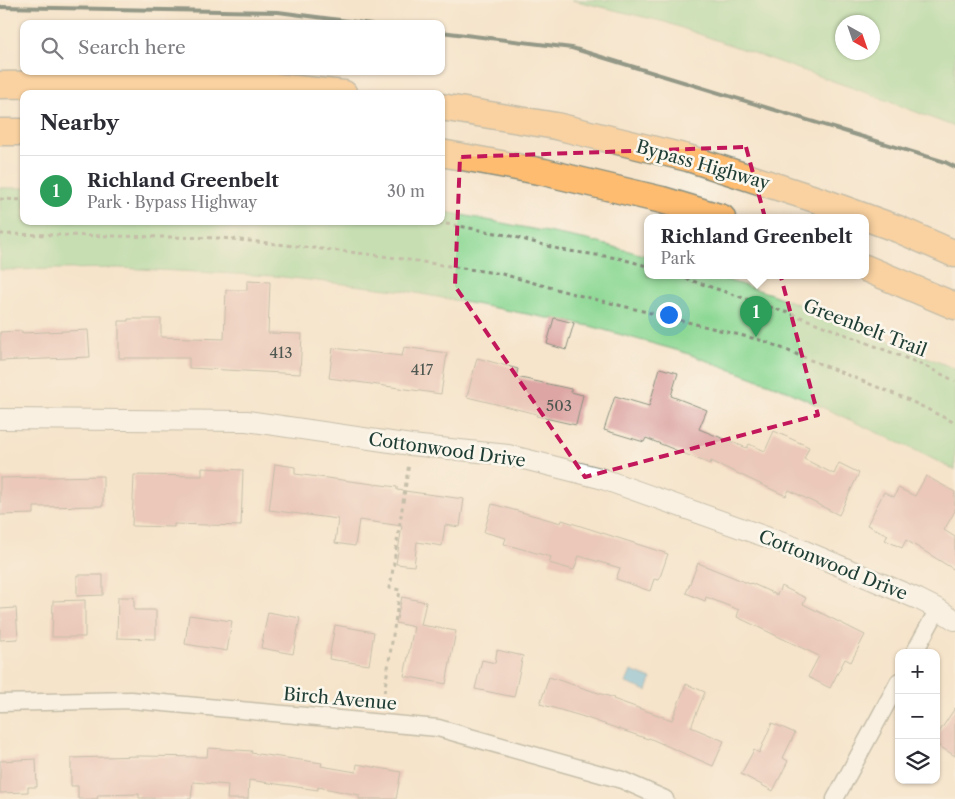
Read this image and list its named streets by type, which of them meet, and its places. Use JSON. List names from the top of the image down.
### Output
{
  "streets": {
    "highway": ["Bypass Highway"],
    "street": ["Cottonwood Drive", "Birch Avenue"],
    "path": ["Greenbelt Trail"]
  },
  "house_numbers": ["413", "417", "503"],
  "north": "bottom right",
  "page": {
    "search": "Search here",
    "heading": "Nearby",
    "list": [
      {
        "mark": "1",
        "name": "Richland Greenbelt",
        "note": "Park · Bypass Highway",
        "value": "30 m"
      }
    ],
    "popup": ["Richland Greenbelt", "Park"],
    "pins": "1",
    "map_buttons": ["+", "−"]
  }
}
